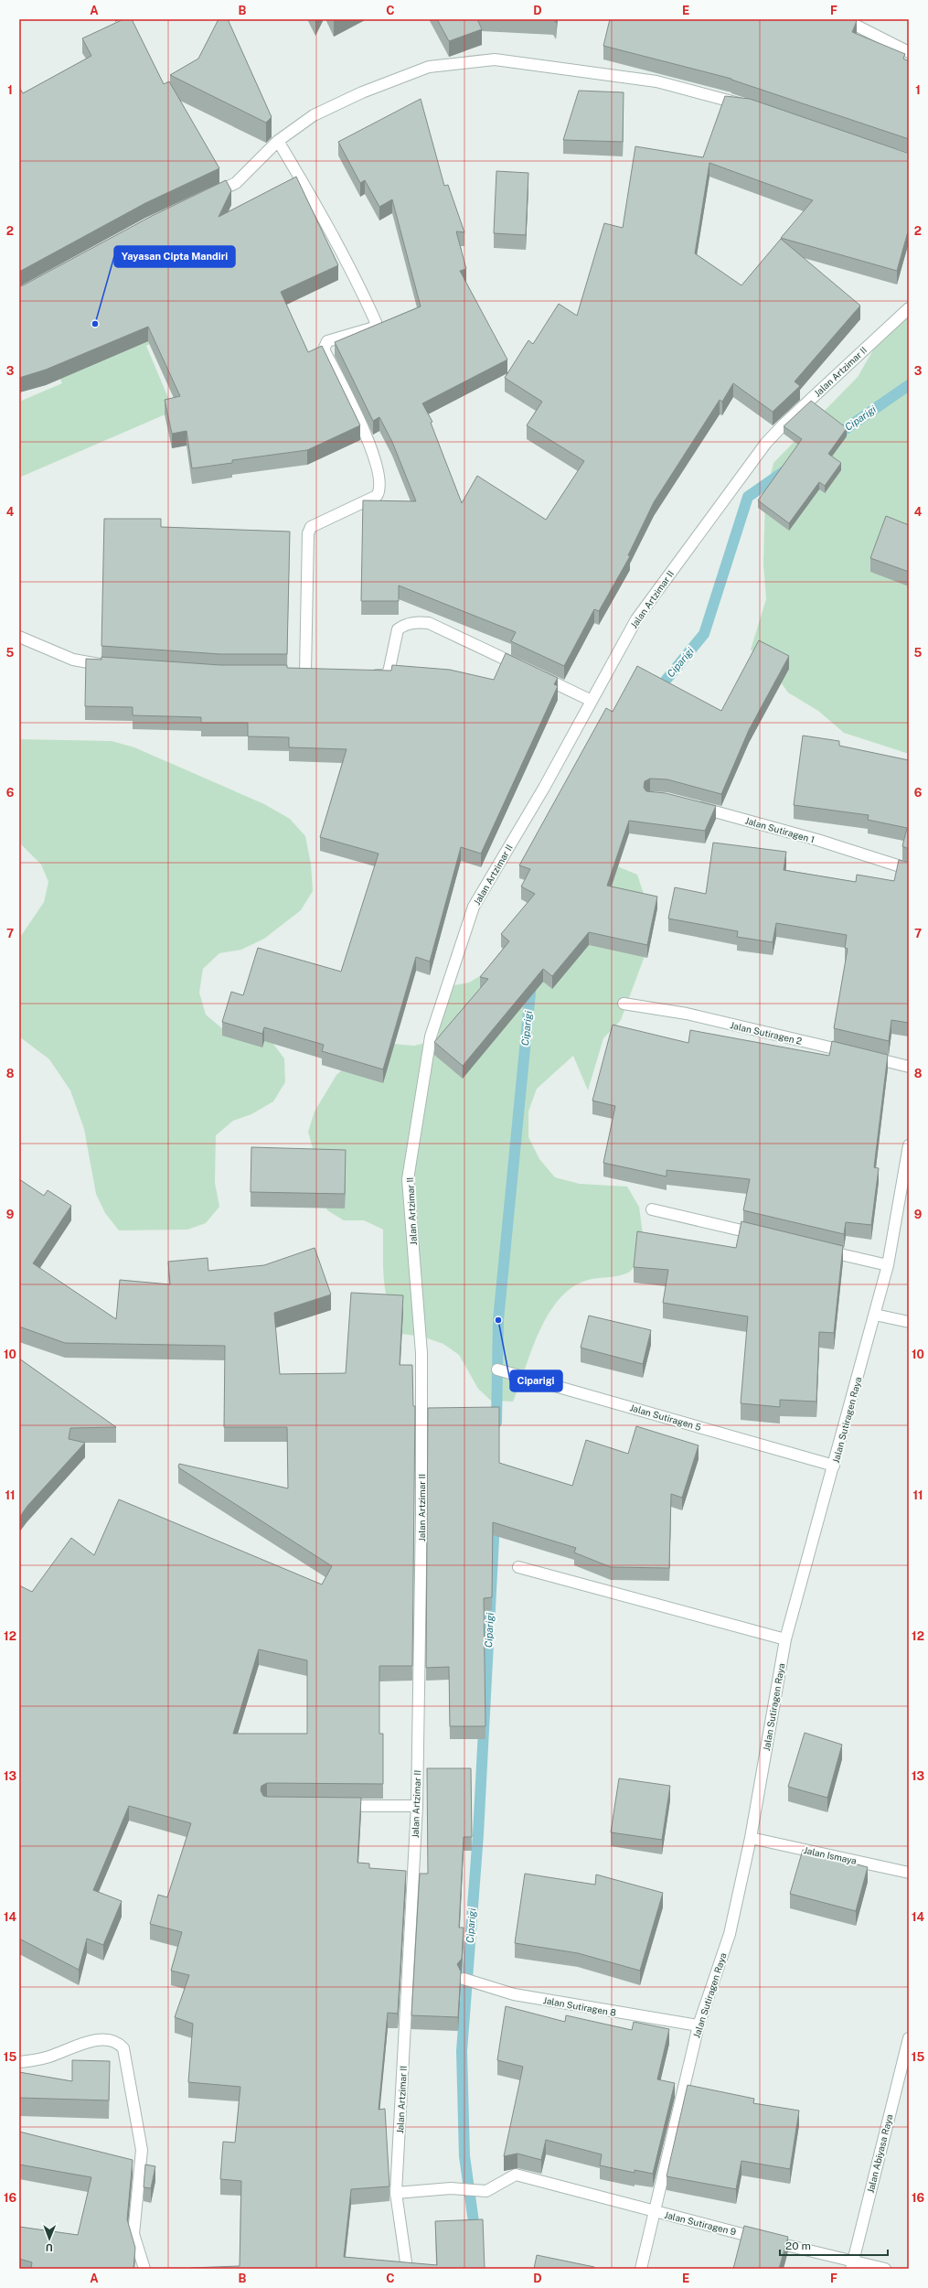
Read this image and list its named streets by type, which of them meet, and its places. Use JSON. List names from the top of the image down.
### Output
{
  "streets": {
    "street": [
      "Jalan Artzimar II",
      "Jalan Sutiragen 1",
      "Jalan Sutiragen 2",
      "Jalan Sutiragen 5",
      "Jalan Sutiragen Raya",
      "Jalan Ismaya",
      "Jalan Sutiragen 8",
      "Jalan Abiyasa Raya",
      "Jalan Sutiragen 9"
    ]
  },
  "crossings": [
    ["Jalan Artzimar II", "Jalan Sutiragen 9"],
    ["Jalan Sutiragen 5", "Jalan Sutiragen Raya"],
    ["Jalan Sutiragen Raya", "Jalan Ismaya"],
    ["Jalan Sutiragen Raya", "Jalan Sutiragen 8"],
    ["Jalan Sutiragen Raya", "Jalan Sutiragen 9"],
    ["Jalan Abiyasa Raya", "Jalan Sutiragen 9"]
  ],
  "water": ["Ciparigi"],
  "places": ["Yayasan Cipta Mandiri", "Ciparigi"],
  "scale_bar": "20 m",
  "north": "bottom",
  "grid": {
    "columns": [
      "A",
      "B",
      "C",
      "D",
      "E",
      "F"
    ],
    "rows": [
      "1",
      "2",
      "3",
      "4",
      "5",
      "6",
      "7",
      "8",
      "9",
      "10",
      "11",
      "12",
      "13",
      "14",
      "15",
      "16"
    ]
  }
}
